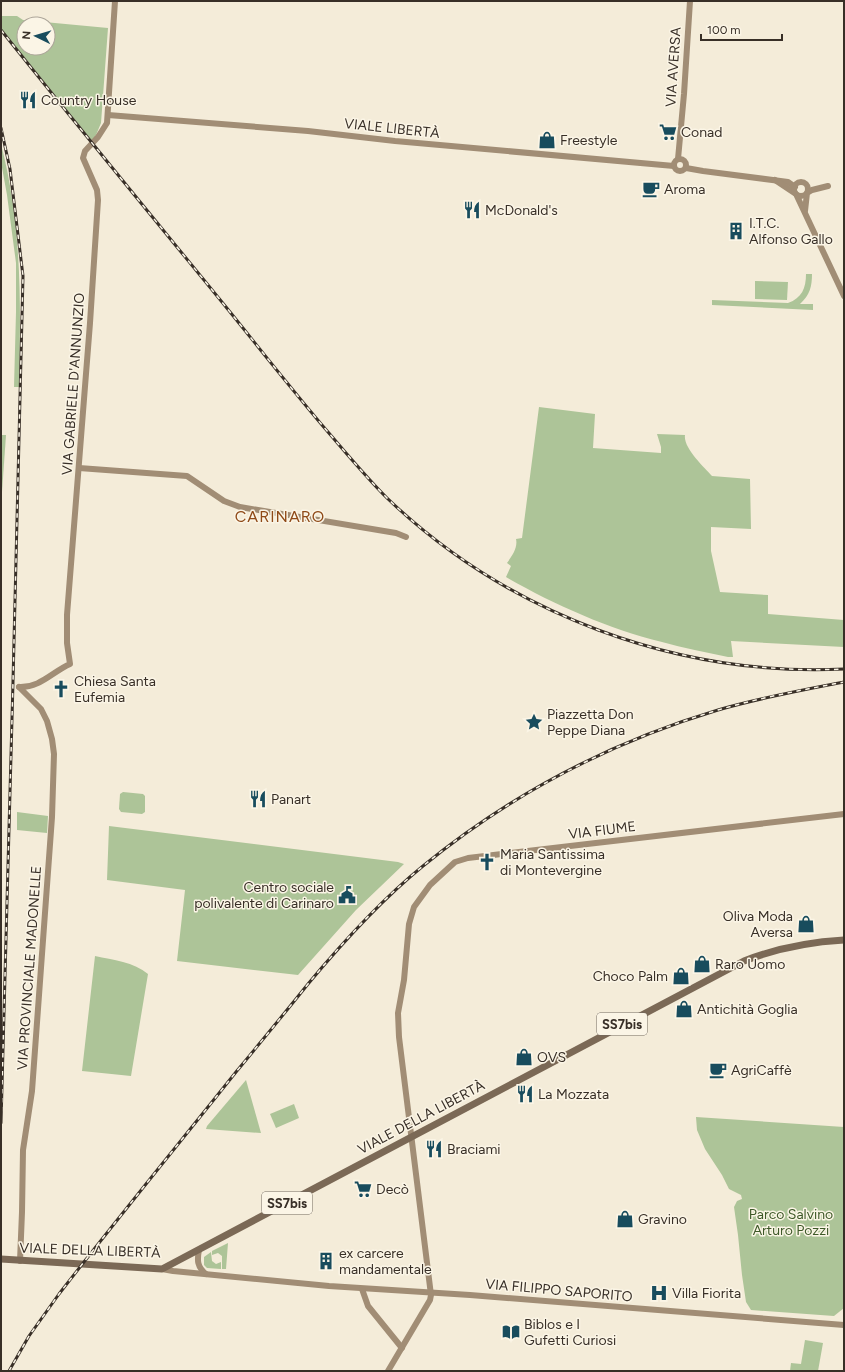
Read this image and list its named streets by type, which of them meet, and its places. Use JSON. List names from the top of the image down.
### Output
{
  "streets": {
    "main road": ["SS7bis", "VIALE DELLA LIBERTÀ"],
    "street": [
      "VIA AVERSA",
      "VIALE LIBERTÀ",
      "VIA GABRIELE D'ANNUNZIO",
      "VIA FIUME",
      "VIA PROVINCIALE MADONELLE",
      "VIA FILIPPO SAPORITO"
    ]
  },
  "crossings": [
    ["VIA AVERSA", "VIALE LIBERTÀ"],
    ["VIALE LIBERTÀ", "VIA GABRIELE D'ANNUNZIO"],
    ["VIA GABRIELE D'ANNUNZIO", "VIA PROVINCIALE MADONELLE"],
    ["VIA FIUME", "VIALE DELLA LIBERTÀ"],
    ["VIA FIUME", "VIA FILIPPO SAPORITO"],
    ["VIA PROVINCIALE MADONELLE", "VIALE DELLA LIBERTÀ"],
    ["VIALE DELLA LIBERTÀ", "VIA FILIPPO SAPORITO"]
  ],
  "districts": ["CARINARO"],
  "parks": ["Parco Salvino Arturo Pozzi"],
  "places": {
    "restaurant": [
      "Country House",
      "McDonald's",
      "Panart",
      "La Mozzata",
      "Braciami"
    ],
    "supermarket": ["Conad", "Decò"],
    "shop": [
      "Freestyle",
      "Oliva Moda Aversa",
      "Raro Uomo",
      "Choco Palm",
      "Antichità Goglia",
      "OVS",
      "Gravino"
    ],
    "cafe": ["Aroma", "AgriCaffè"],
    "building": ["I.T.C. Alfonso Gallo", "ex carcere mandamentale"],
    "church": ["Chiesa Santa Eufemia", "Maria Santissima di Montevergine"],
    "place": ["Piazzetta Don Peppe Diana"],
    "public building": ["Centro sociale polivalente di Carinaro"],
    "hospital": ["Villa Fiorita"],
    "library": ["Biblos e I Gufetti Curiosi"]
  },
  "scale_bar": "100 m",
  "north": "left"
}
